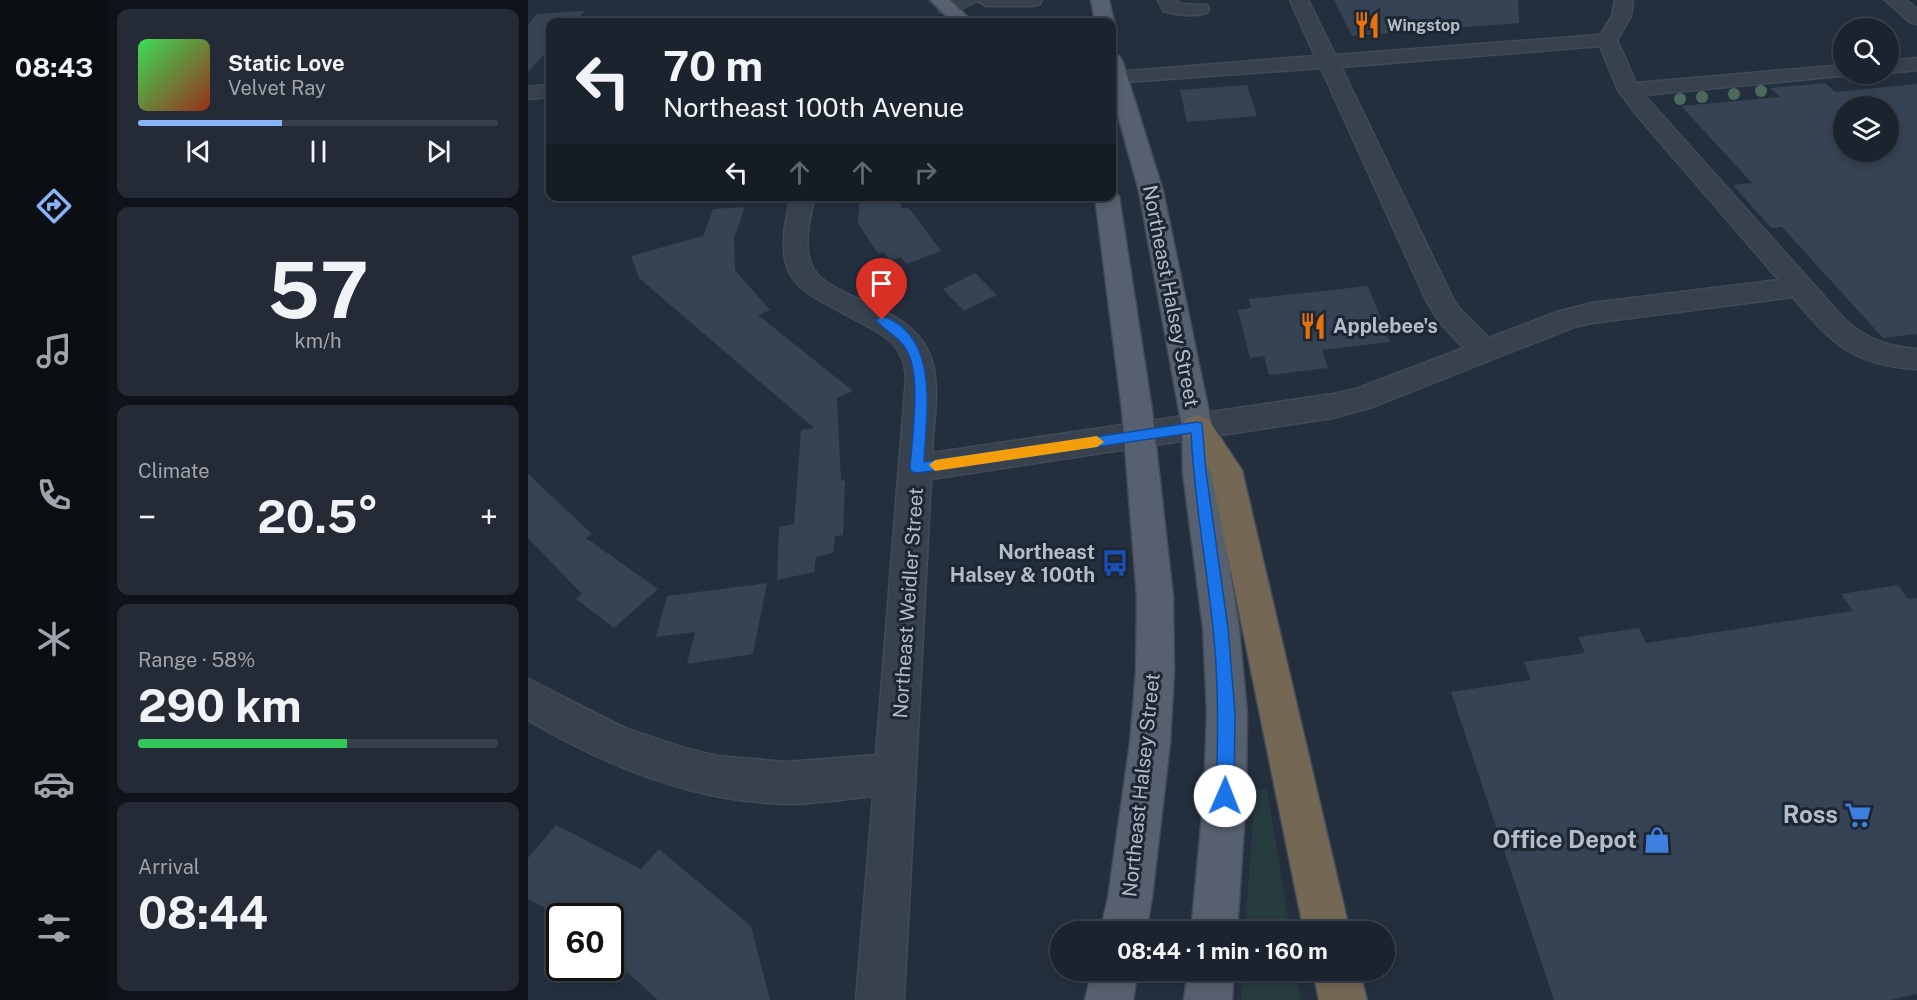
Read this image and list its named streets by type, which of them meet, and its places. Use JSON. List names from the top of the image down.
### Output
{
  "streets": {
    "main road": ["Northeast Halsey Street"],
    "street": ["Northeast Weidler Street"]
  },
  "places": {
    "restaurant": ["Wingstop", "Applebee's"],
    "bus stop": ["Northeast Halsey & 100th"],
    "supermarket": ["Ross"],
    "shop": ["Office Depot"]
  },
  "page": {
    "tabs": "08:43",
    "turn": ["70 m", "Northeast 100th Avenue"],
    "song": ["Static Love", "Velvet Ray"],
    "tile": [
      ["57", "km/h"],
      "Climate",
      ["Range · 58%", "290 km"],
      ["Arrival", "08:44"]
    ],
    "heat": ["−", "20.5°", "+"],
    "limit": "60",
    "trip": "08:44 · 1 min · 160 m"
  }
}
